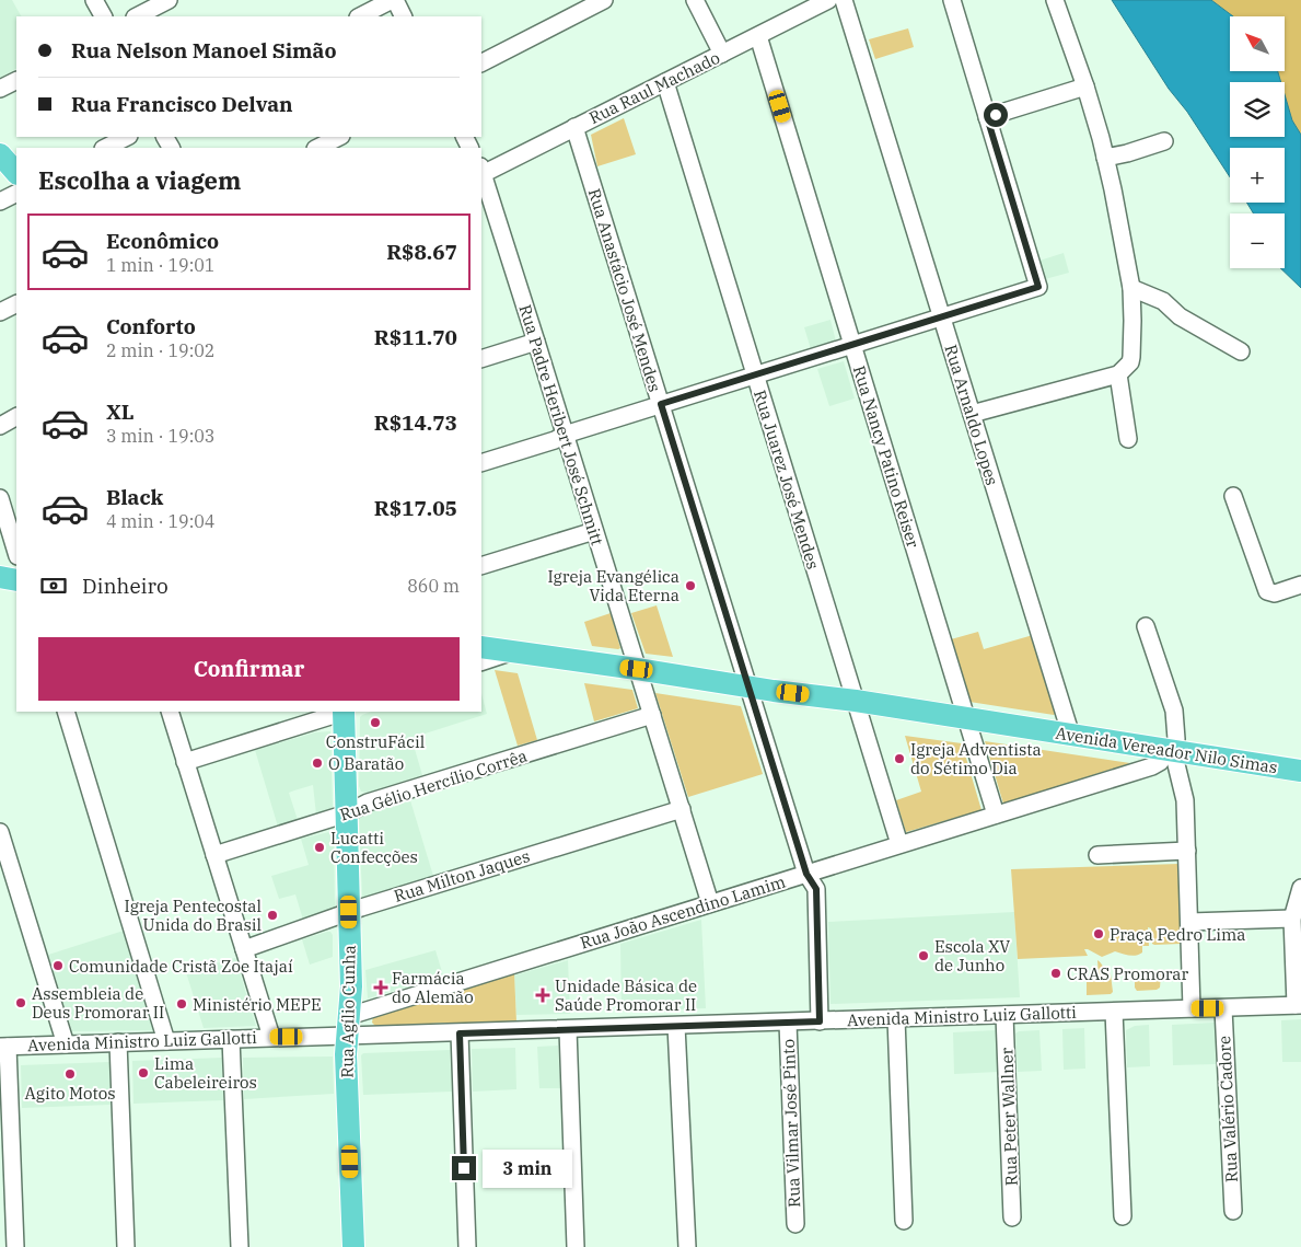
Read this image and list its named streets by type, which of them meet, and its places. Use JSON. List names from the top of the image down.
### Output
{
  "streets": {
    "main road": ["Avenida Vereador Nilo Simas", "Rua Agílio Cunha"],
    "street": [
      "Rua Raul Machado",
      "Rua Anastácio José Mendes",
      "Rua Arnaldo Lopes",
      "Rua Padre Heribert José Schmitt",
      "Rua Nancy Patino Reiser",
      "Rua Juarez José Mendes",
      "Rua Gélio Hercílio Corrêa",
      "Rua Milton Jaques",
      "Rua João Ascendino Lamim",
      "Avenida Ministro Luiz Gallotti",
      "Rua Valério Cadore",
      "Rua Peter Wallner",
      "Rua Vilmar José Pinto"
    ]
  },
  "crossings": [
    ["Rua Raul Machado", "Rua Anastácio José Mendes"],
    ["Rua Raul Machado", "Rua Padre Heribert José Schmitt"],
    ["Rua Raul Machado", "Rua Nancy Patino Reiser"],
    ["Rua Raul Machado", "Rua Juarez José Mendes"],
    ["Rua Anastácio José Mendes", "Avenida Vereador Nilo Simas"],
    ["Rua Anastácio José Mendes", "Rua João Ascendino Lamim"],
    ["Rua Anastácio José Mendes", "Avenida Ministro Luiz Gallotti"],
    ["Rua Arnaldo Lopes", "Avenida Vereador Nilo Simas"],
    ["Rua Padre Heribert José Schmitt", "Avenida Vereador Nilo Simas"],
    ["Rua Padre Heribert José Schmitt", "Rua Gélio Hercílio Corrêa"],
    ["Rua Padre Heribert José Schmitt", "Rua Milton Jaques"],
    ["Rua Padre Heribert José Schmitt", "Rua João Ascendino Lamim"],
    ["Rua Nancy Patino Reiser", "Avenida Vereador Nilo Simas"],
    ["Rua Nancy Patino Reiser", "Rua João Ascendino Lamim"],
    ["Rua Juarez José Mendes", "Avenida Vereador Nilo Simas"],
    ["Rua Juarez José Mendes", "Rua João Ascendino Lamim"],
    ["Avenida Vereador Nilo Simas", "Rua João Ascendino Lamim"],
    ["Rua Gélio Hercílio Corrêa", "Rua Agílio Cunha"],
    ["Rua Milton Jaques", "Rua Agílio Cunha"],
    ["Rua João Ascendino Lamim", "Rua Agílio Cunha"],
    ["Rua João Ascendino Lamim", "Avenida Ministro Luiz Gallotti"],
    ["Rua Agílio Cunha", "Avenida Ministro Luiz Gallotti"],
    ["Avenida Ministro Luiz Gallotti", "Rua Valério Cadore"],
    ["Avenida Ministro Luiz Gallotti", "Rua Peter Wallner"],
    ["Avenida Ministro Luiz Gallotti", "Rua Vilmar José Pinto"]
  ],
  "places": {
    "other": [
      "Igreja Evangélica Vida Eterna",
      "ConstruFácil",
      "Igreja Adventista do Sétimo Dia",
      "O Baratão",
      "Lucatti Confecções",
      "Igreja Pentecostal Unida do Brasil",
      "Praça Pedro Lima",
      "Escola XV de Junho",
      "Comunidade Cristã Zoe Itajaí",
      "CRAS Promorar",
      "Assembleia de Deus Promorar II",
      "Ministério MEPE",
      "Lima Cabeleireiros",
      "Agito Motos"
    ],
    "health": ["Farmácia do Alemão", "Unidade Básica de Saúde Promorar II"]
  },
  "north": "top left",
  "page": {
    "map_buttons": ["+", "−"],
    "banner": ["Rua Nelson Manoel Simão", "Rua Francisco Delvan"],
    "heading": "Escolha a viagem",
    "list": [
      {
        "name": "Econômico",
        "note": "1 min · 19:01",
        "value": "R$8.67"
      },
      {
        "name": "Conforto",
        "note": "2 min · 19:02",
        "value": "R$11.70"
      },
      {
        "name": "XL",
        "note": "3 min · 19:03",
        "value": "R$14.73"
      },
      {
        "name": "Black",
        "note": "4 min · 19:04",
        "value": "R$17.05"
      }
    ],
    "pay": ["Dinheiro", "860 m"],
    "buttons": "Confirmar",
    "bubble": "3 min"
  }
}
